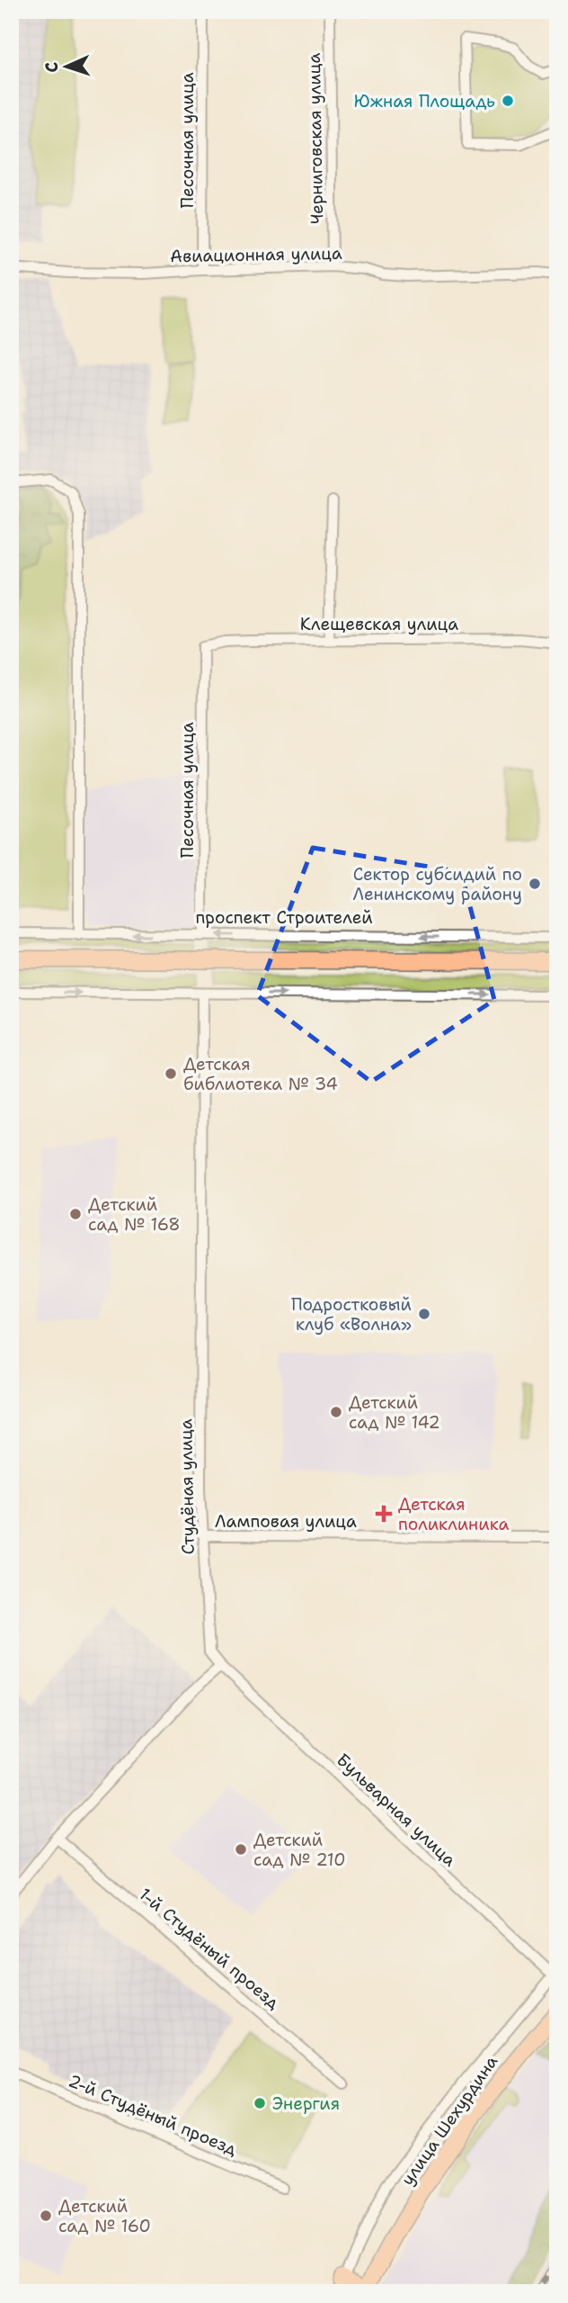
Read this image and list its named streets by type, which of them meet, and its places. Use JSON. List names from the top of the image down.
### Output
{
  "streets": {
    "main road": ["улица Шехурдина"],
    "street": [
      "Черниговская улица",
      "Песочная улица",
      "Авиационная улица",
      "Клещевская улица",
      "проспект Строителей",
      "Студёная улица",
      "Ламповая улица",
      "Бульварная улица",
      "1-й Студёный проезд",
      "2-й Студёный проезд"
    ]
  },
  "crossings": [
    ["Черниговская улица", "Авиационная улица"],
    ["Песочная улица", "Авиационная улица"],
    ["Песочная улица", "Клещевская улица"],
    ["Песочная улица", "проспект Строителей"],
    ["Студёная улица", "Ламповая улица"],
    ["Студёная улица", "Бульварная улица"]
  ],
  "places": {
    "other": [
      "Южная Площадь",
      "Сектор субсидий по Ленинскому району",
      "Детская библиотека № 34",
      "Детский сад № 168",
      "Подростковый клуб «Волна»",
      "Детский сад № 142",
      "Детский сад № 210",
      "Энергия",
      "Детский сад № 160"
    ],
    "health": ["Детская поликлиника"]
  },
  "north": "left"
}
